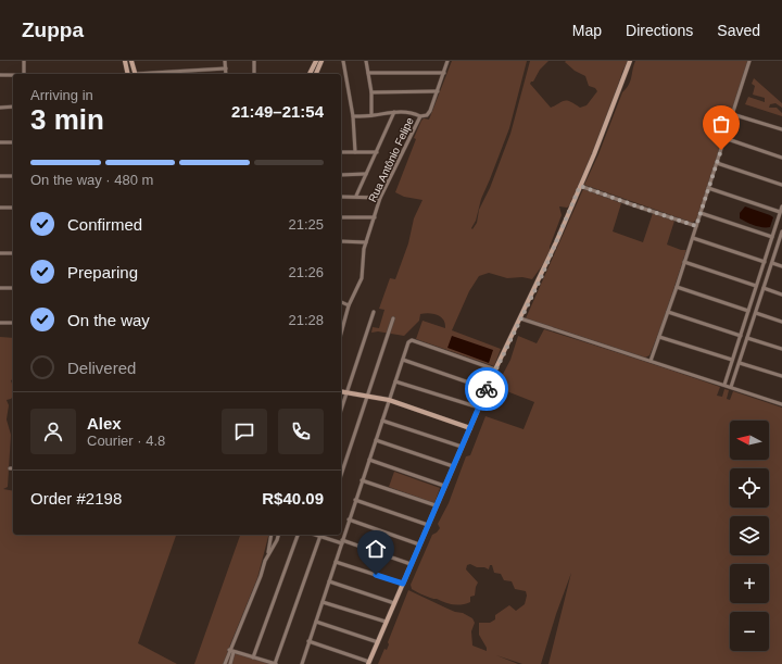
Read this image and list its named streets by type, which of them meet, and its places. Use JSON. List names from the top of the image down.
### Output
{
  "streets": {
    "street": ["Rua Antônio Felipe"]
  },
  "north": "left",
  "page": {
    "header": "Zuppa",
    "nav": ["Map", "Directions", "Saved"],
    "heading": ["3 min", "Arriving in", "21:49–21:54"],
    "panel": [
      "Alex",
      "Courier · 4.8",
      "Order #2198",
      "R$40.09"
    ],
    "bar": "On the way · 480 m",
    "list": [
      ["Confirmed", "21:25"],
      ["Preparing", "21:26"],
      ["On the way", "21:28"],
      "Delivered"
    ],
    "map_buttons": ["+", "−"]
  }
}
